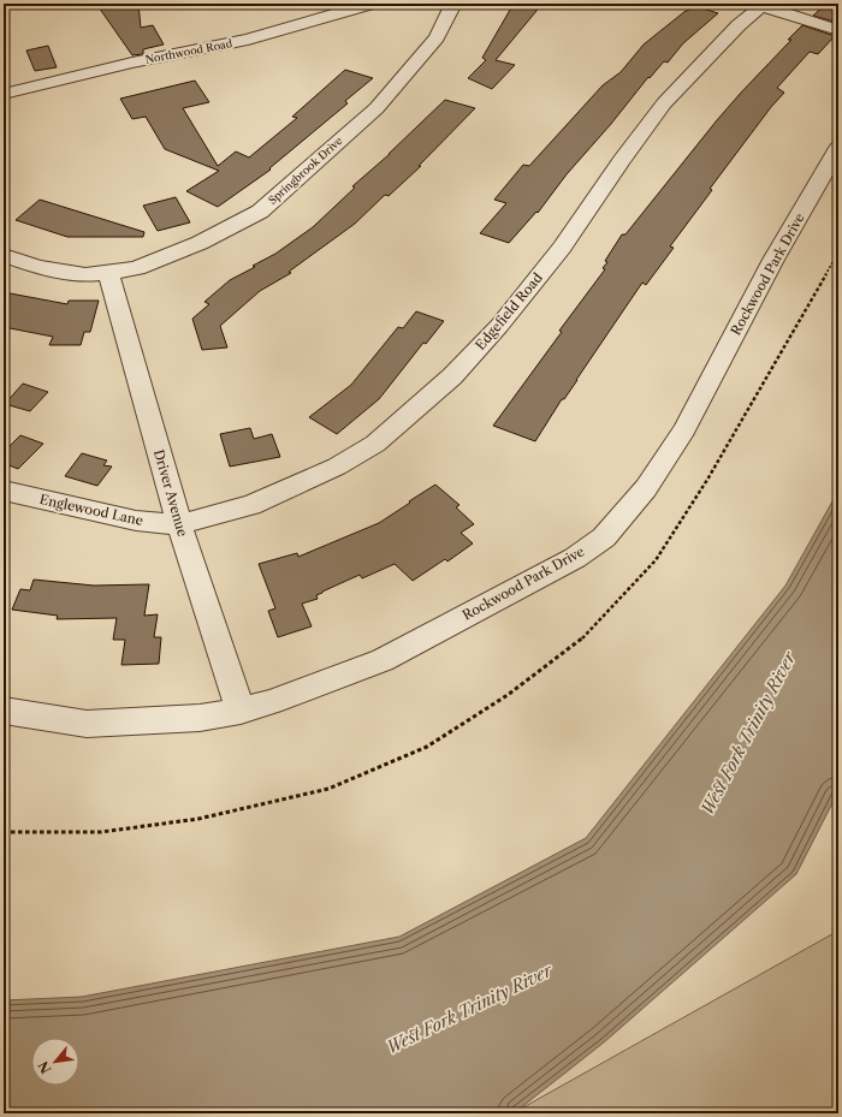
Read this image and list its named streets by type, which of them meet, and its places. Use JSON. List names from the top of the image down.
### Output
{
  "streets": {
    "street": [
      "Northwood Road",
      "Springbrook Drive",
      "Rockwood Park Drive",
      "Edgefield Road",
      "Driver Avenue",
      "Englewood Lane"
    ]
  },
  "crossings": [
    ["Springbrook Drive", "Driver Avenue"],
    ["Rockwood Park Drive", "Driver Avenue"],
    ["Edgefield Road", "Driver Avenue"],
    ["Edgefield Road", "Englewood Lane"],
    ["Driver Avenue", "Englewood Lane"]
  ],
  "water": ["West Fork Trinity River"],
  "north": "bottom left"
}
